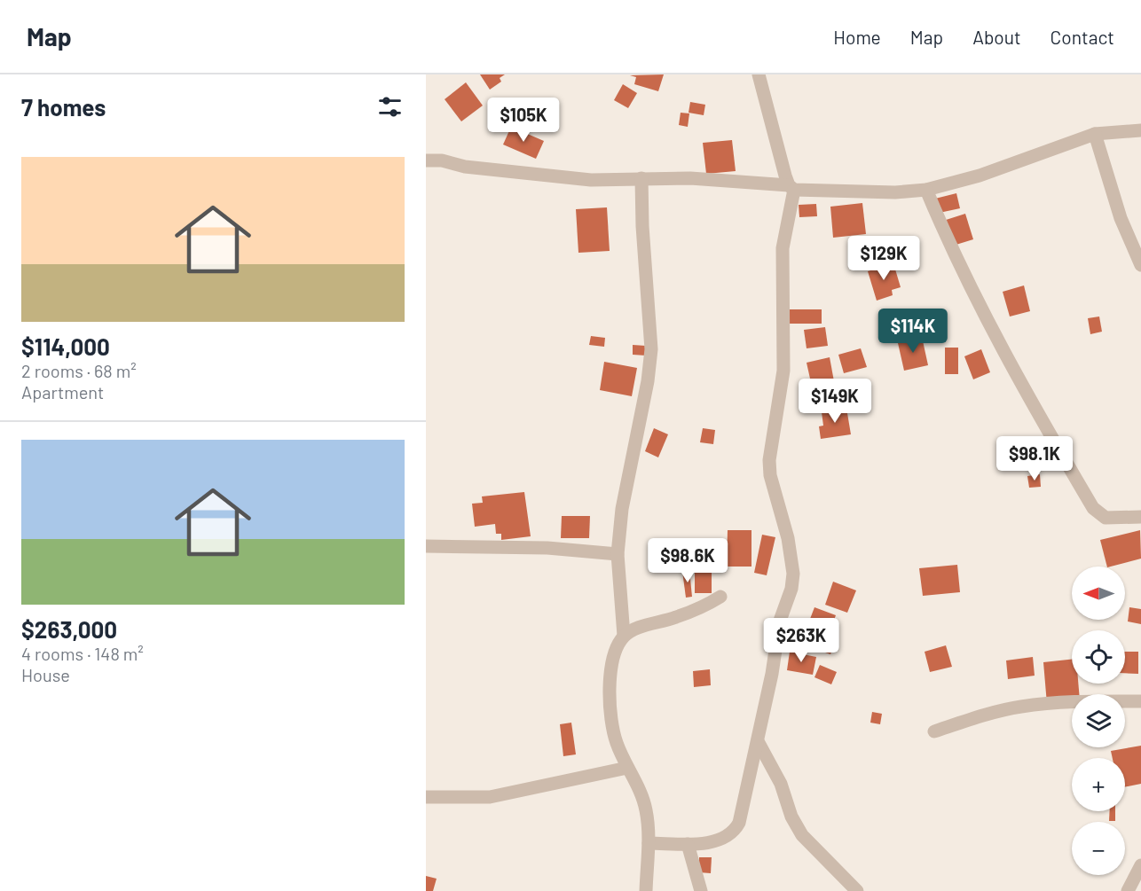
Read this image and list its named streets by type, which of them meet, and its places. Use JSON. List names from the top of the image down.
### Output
{
  "north": "left",
  "page": {
    "header": "Map",
    "nav": [
      "Home",
      "Map",
      "About",
      "Contact"
    ],
    "heading": "7 homes",
    "price": [
      "$105K",
      "$129K",
      "$114K",
      "$149K",
      "$98.1K",
      "$98.6K",
      "$263K"
    ],
    "list": [
      {
        "name": "$114,000",
        "note": "2 rooms · 68 m² · Apartment"
      },
      {
        "name": "$263,000",
        "note": "4 rooms · 148 m² · House"
      }
    ],
    "map_buttons": ["+", "−"]
  }
}
